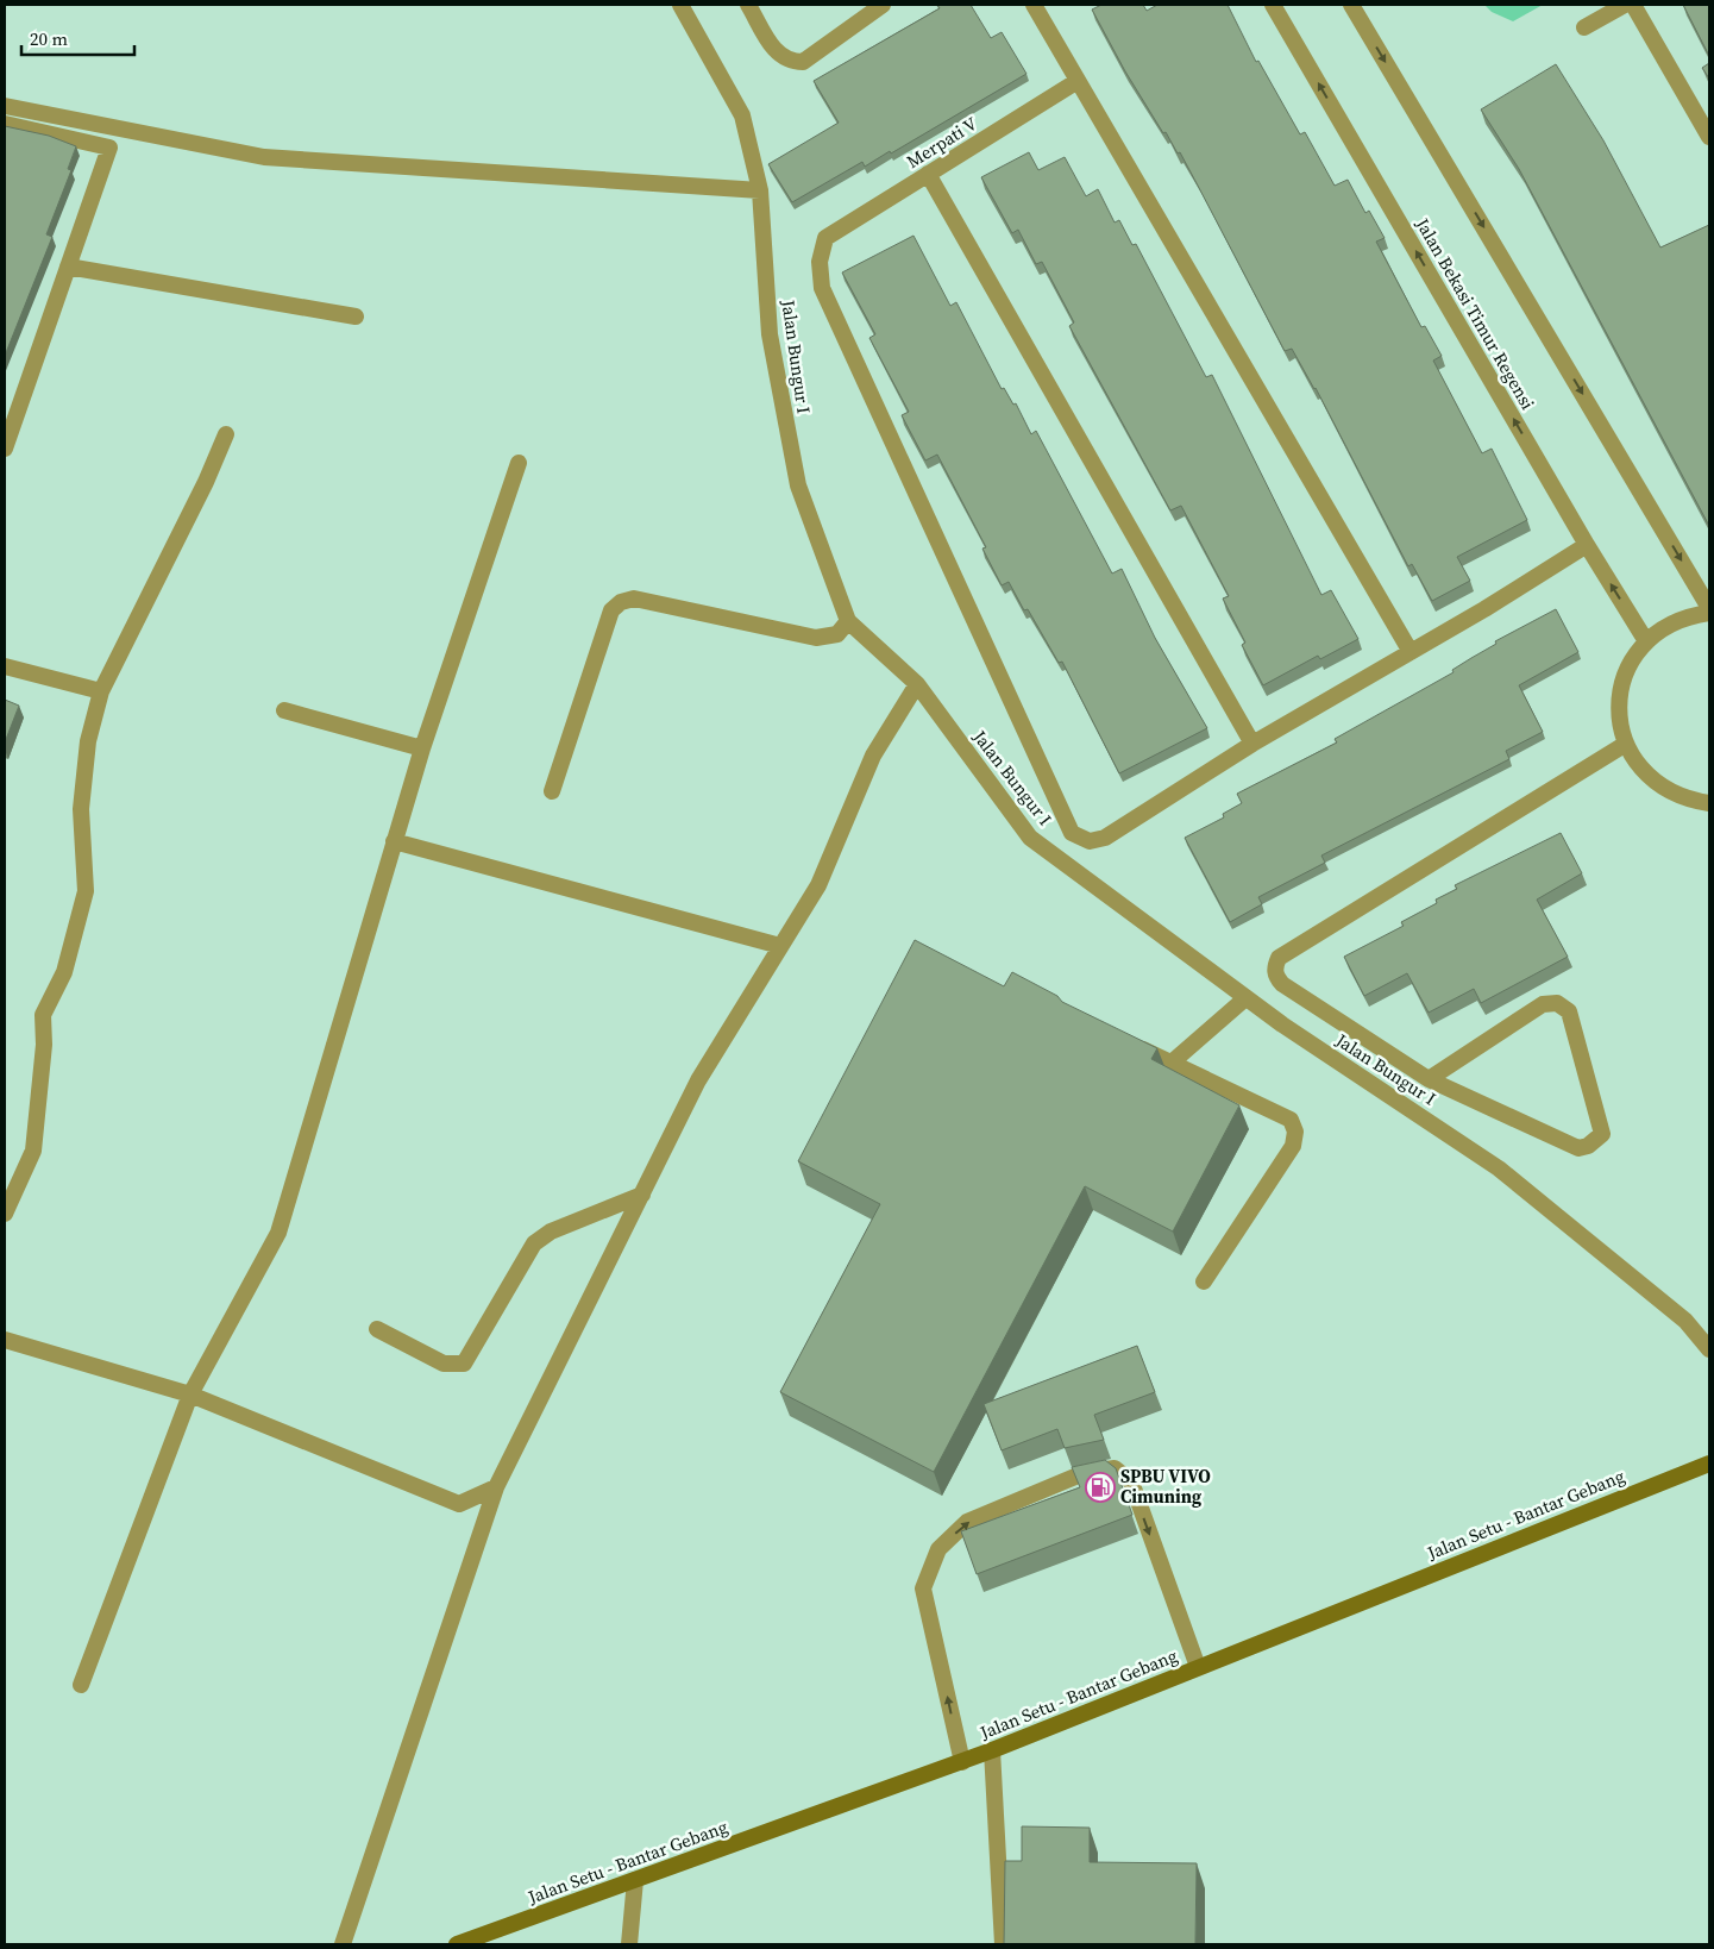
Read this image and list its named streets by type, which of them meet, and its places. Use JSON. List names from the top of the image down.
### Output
{
  "streets": {
    "main road": ["Jalan Setu - Bantar Gebang"],
    "street": ["Merpati V", "Jalan Bekasi Timur Regensi", "Jalan Bungur I"]
  },
  "places": {
    "fuel station": ["SPBU VIVO Cimuning"]
  },
  "scale_bar": "20 m"
}
